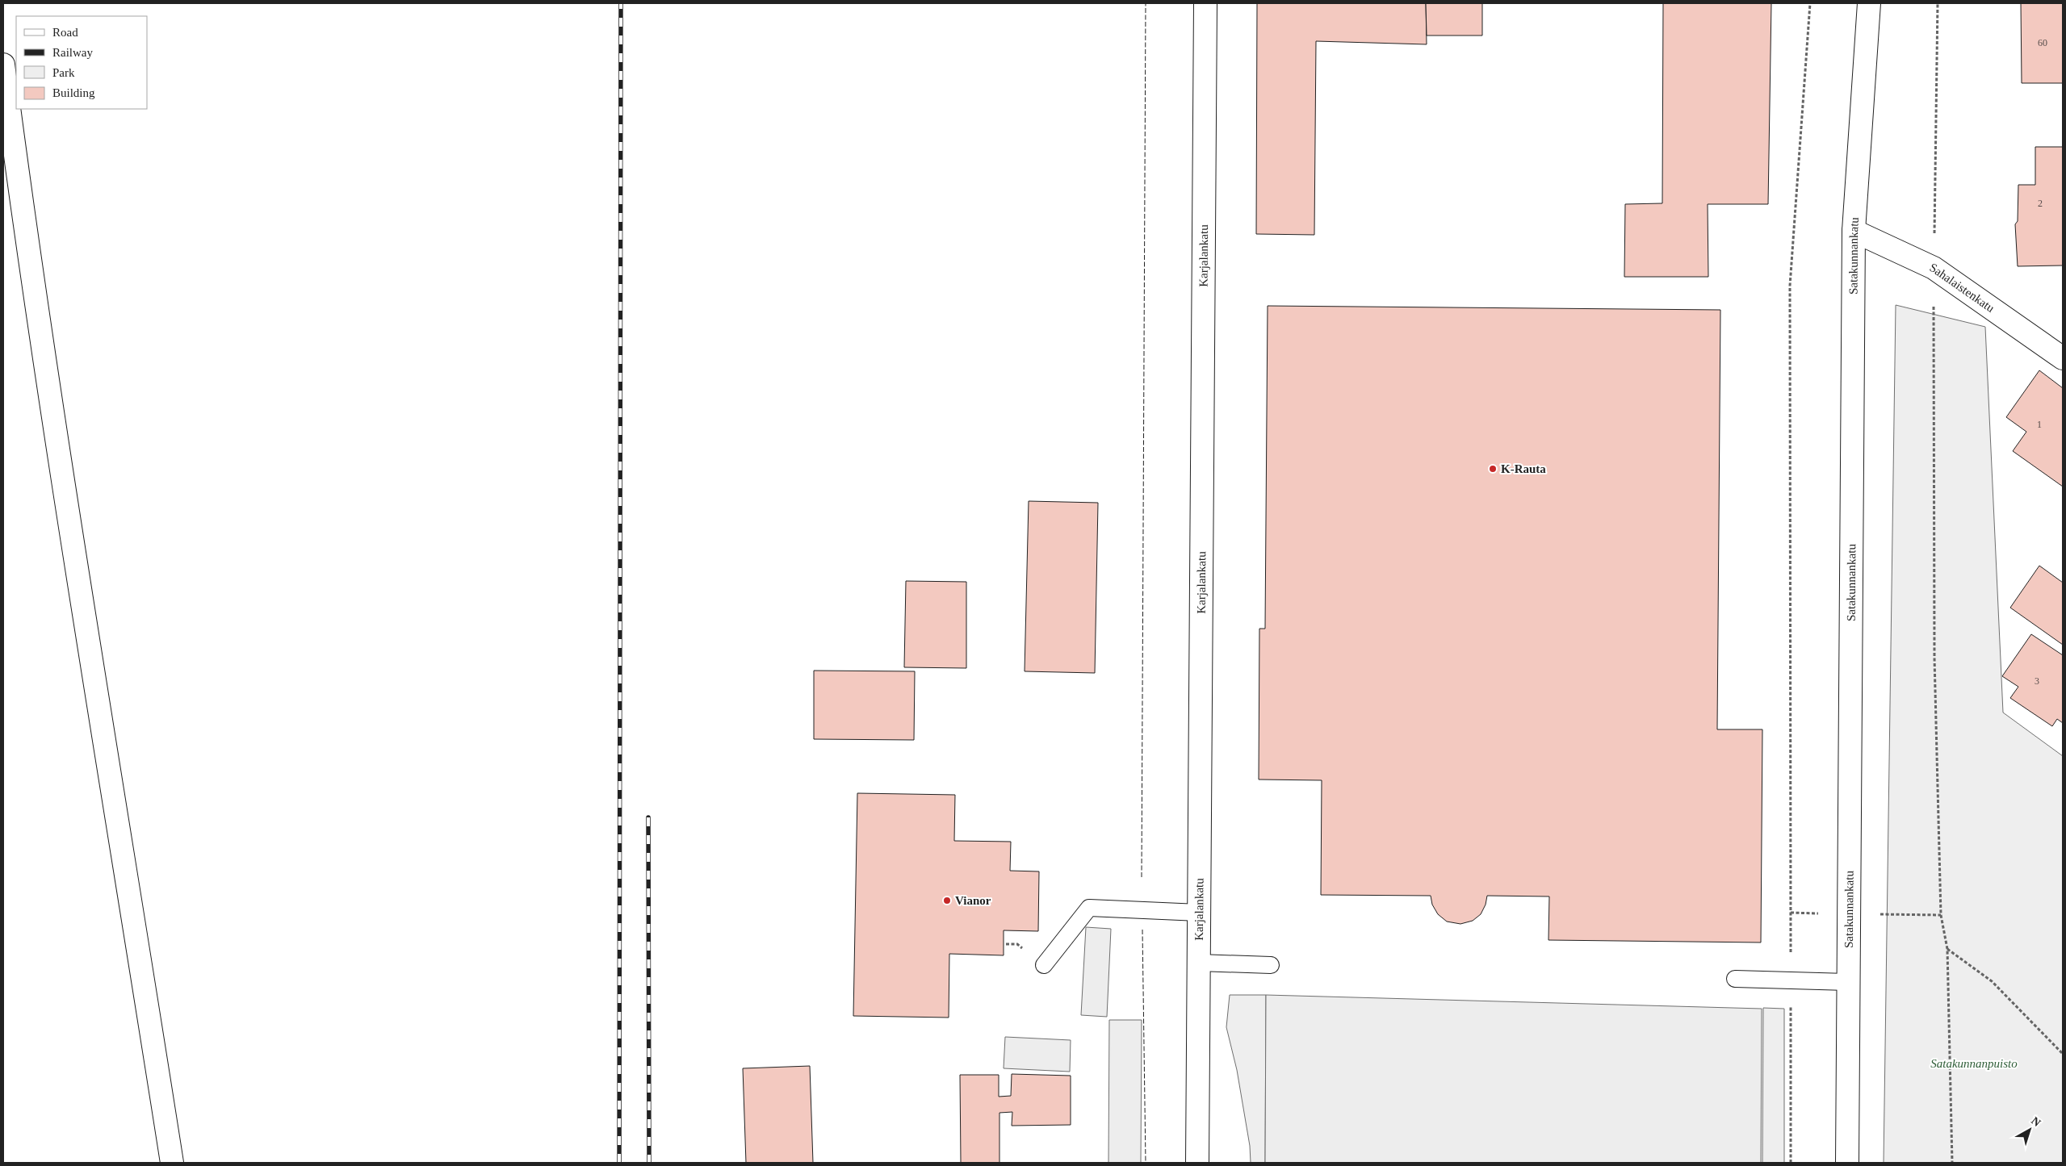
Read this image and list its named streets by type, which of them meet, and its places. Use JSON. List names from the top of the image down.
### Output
{
  "streets": {
    "main road": ["Satakunnankatu", "Karjalankatu", "Sahalaistenkatu"]
  },
  "crossings": [
    ["Satakunnankatu", "Sahalaistenkatu"]
  ],
  "parks": ["Satakunnanpuisto"],
  "places": ["K-Rauta", "Vianor"],
  "house_numbers": [
    "60",
    "2",
    "1",
    "3"
  ],
  "legend": [
    "Road",
    "Railway",
    "Park",
    "Building"
  ],
  "north": "top right"
}
